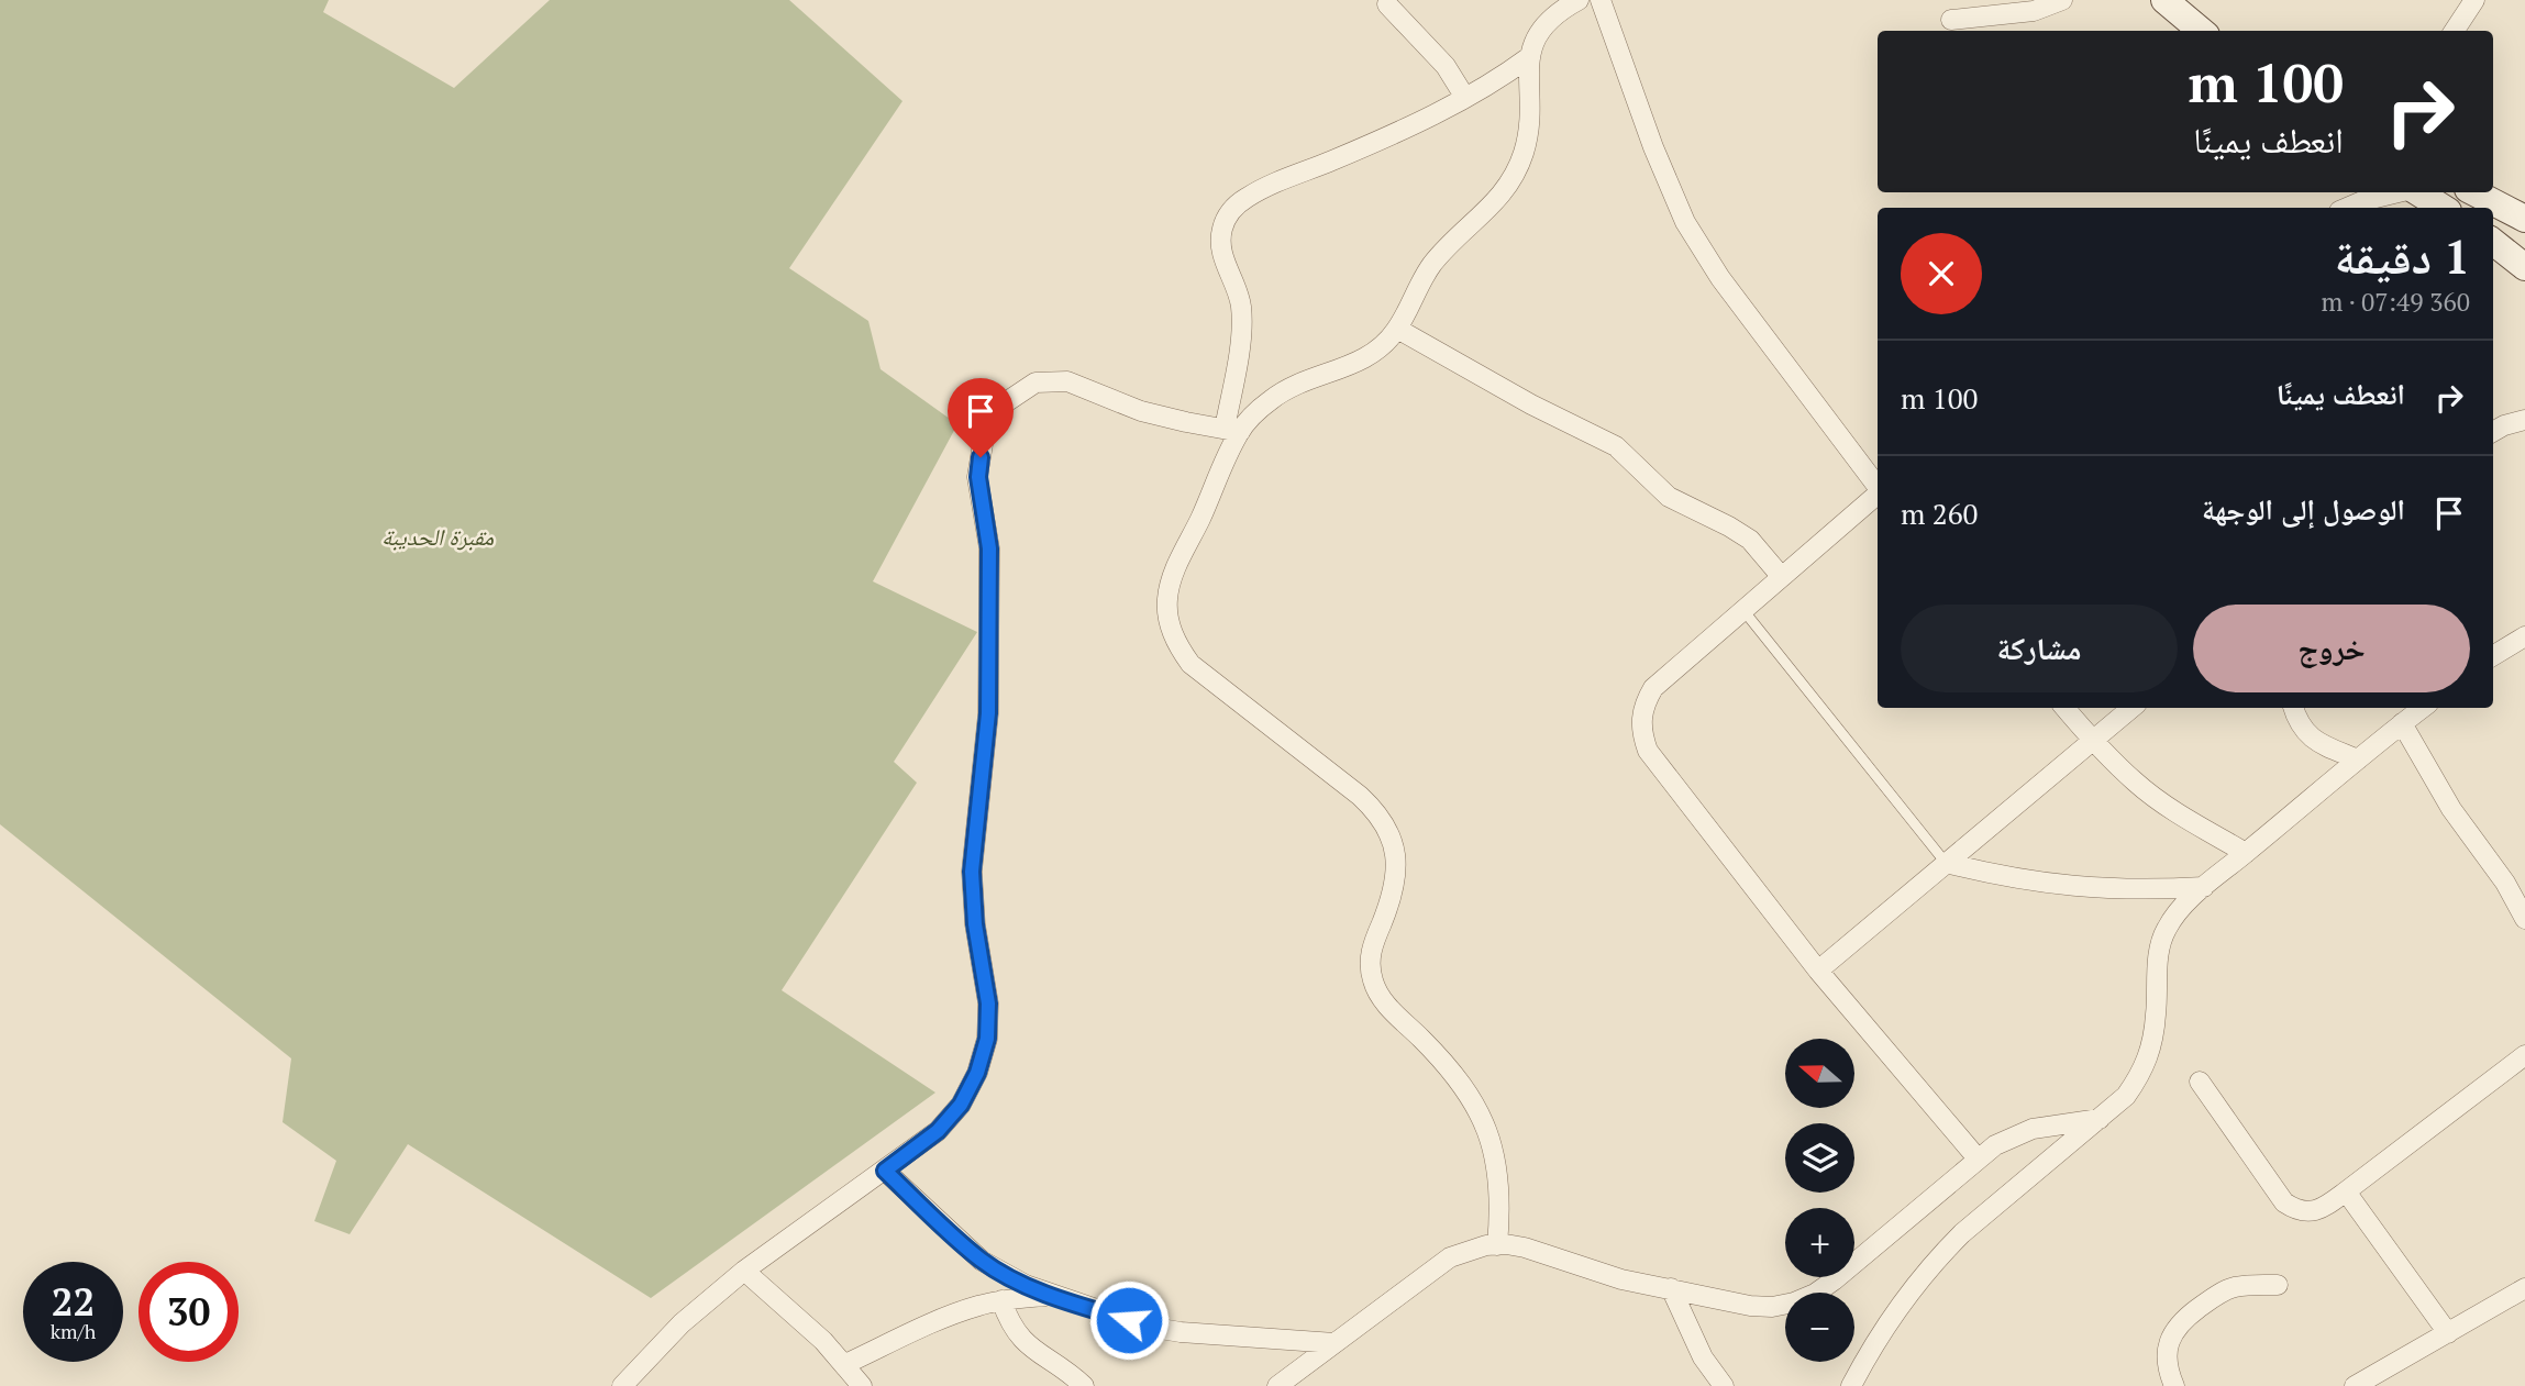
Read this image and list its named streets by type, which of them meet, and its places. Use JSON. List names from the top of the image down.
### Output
{
  "parks": ["مقبرة الحديبة"],
  "north": "left",
  "page": {
    "turn": ["100 m", "انعطف يمينًا"],
    "heading": ["1 دقيقة", "360 m · 07:49"],
    "list": [
      {
        "name": "انعطف يمينًا",
        "value": "100 m"
      },
      {
        "name": "الوصول إلى الوجهة",
        "value": "260 m"
      }
    ],
    "buttons": ["خروج", "مشاركة"],
    "map_buttons": ["+", "−"],
    "speed": "22 km/h",
    "limit": "30"
  }
}
